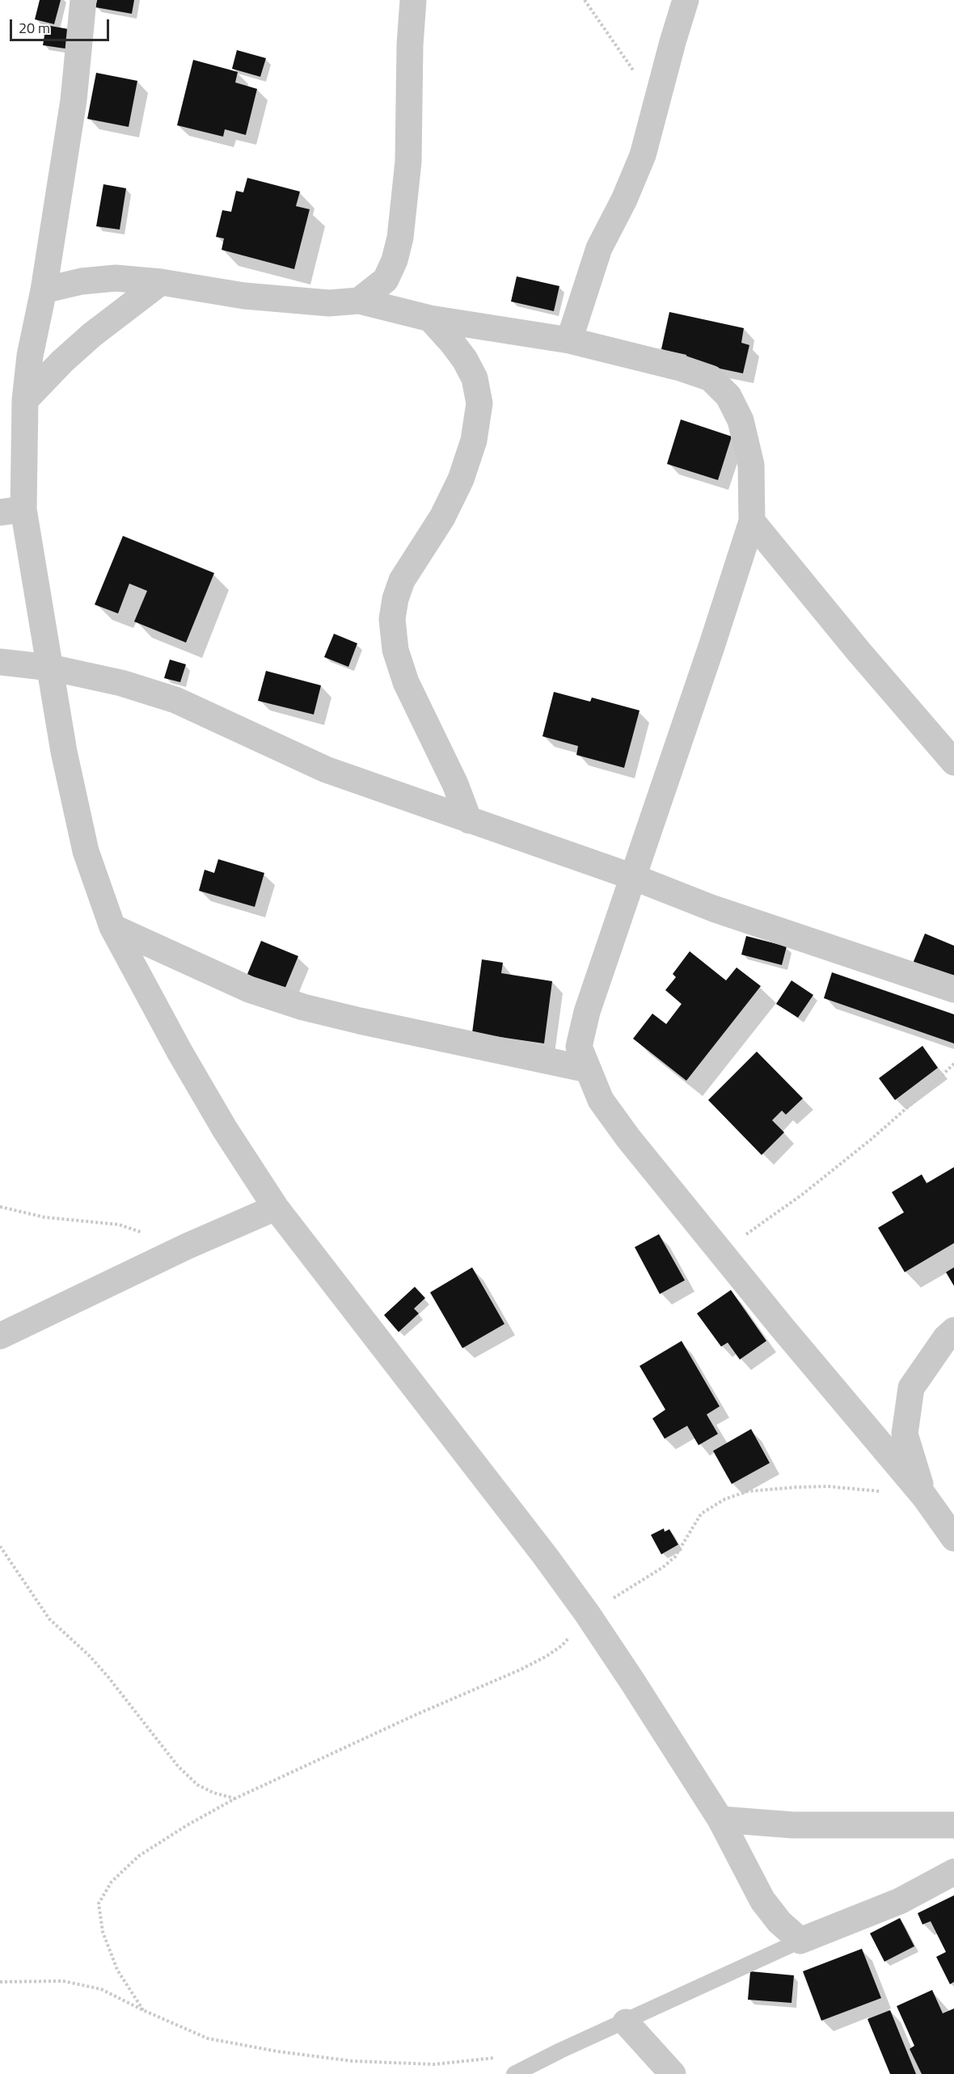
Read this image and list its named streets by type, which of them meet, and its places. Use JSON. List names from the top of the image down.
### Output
{
  "scale_bar": "20 m"
}
